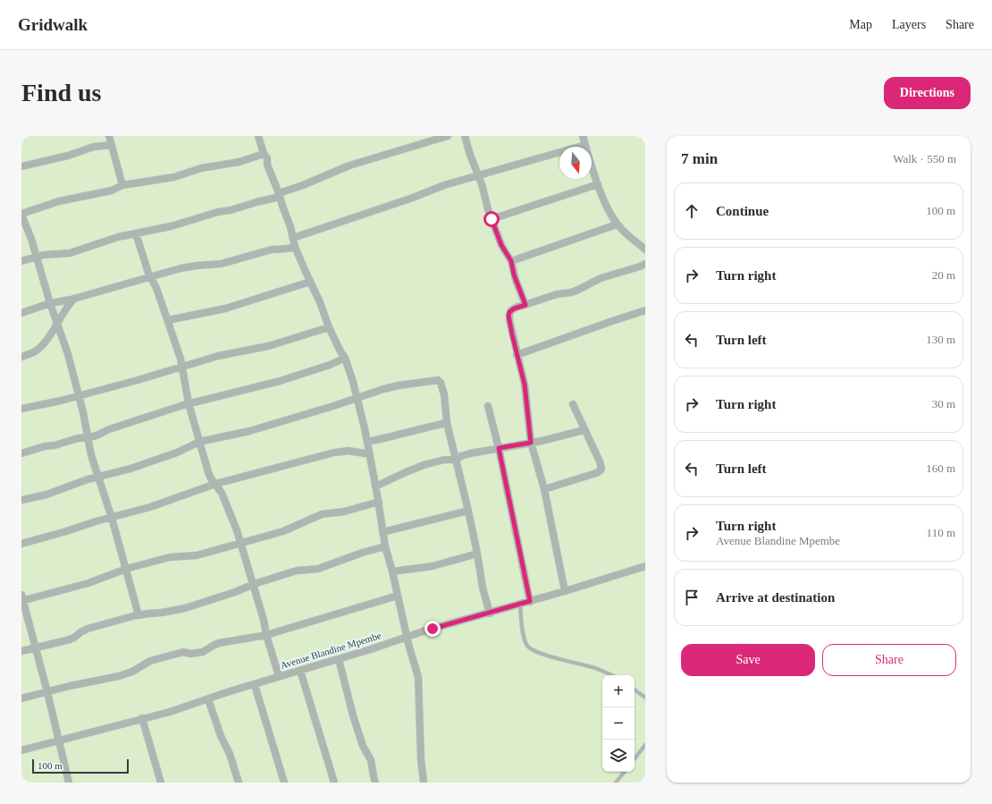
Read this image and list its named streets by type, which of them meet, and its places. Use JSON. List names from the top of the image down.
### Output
{
  "streets": {
    "street": ["Avenue Blandine Mpembe"]
  },
  "scale_bar": "100 m",
  "north": "bottom",
  "page": {
    "header": "Gridwalk",
    "nav": ["Map", "Layers", "Share"],
    "buttons": [
      "Directions",
      ["Save", "Share"]
    ],
    "title": "Find us",
    "heading": ["7 min", "Walk · 550 m"],
    "list": [
      ["Continue", "100 m"],
      ["Turn right", "20 m"],
      ["Turn left", "130 m"],
      ["Turn right", "30 m"],
      ["Turn left", "160 m"],
      ["Turn right", "Avenue Blandine Mpembe", "110 m"],
      "Arrive at destination"
    ],
    "map_buttons": ["+", "−"],
    "scale": "100 m"
  }
}
